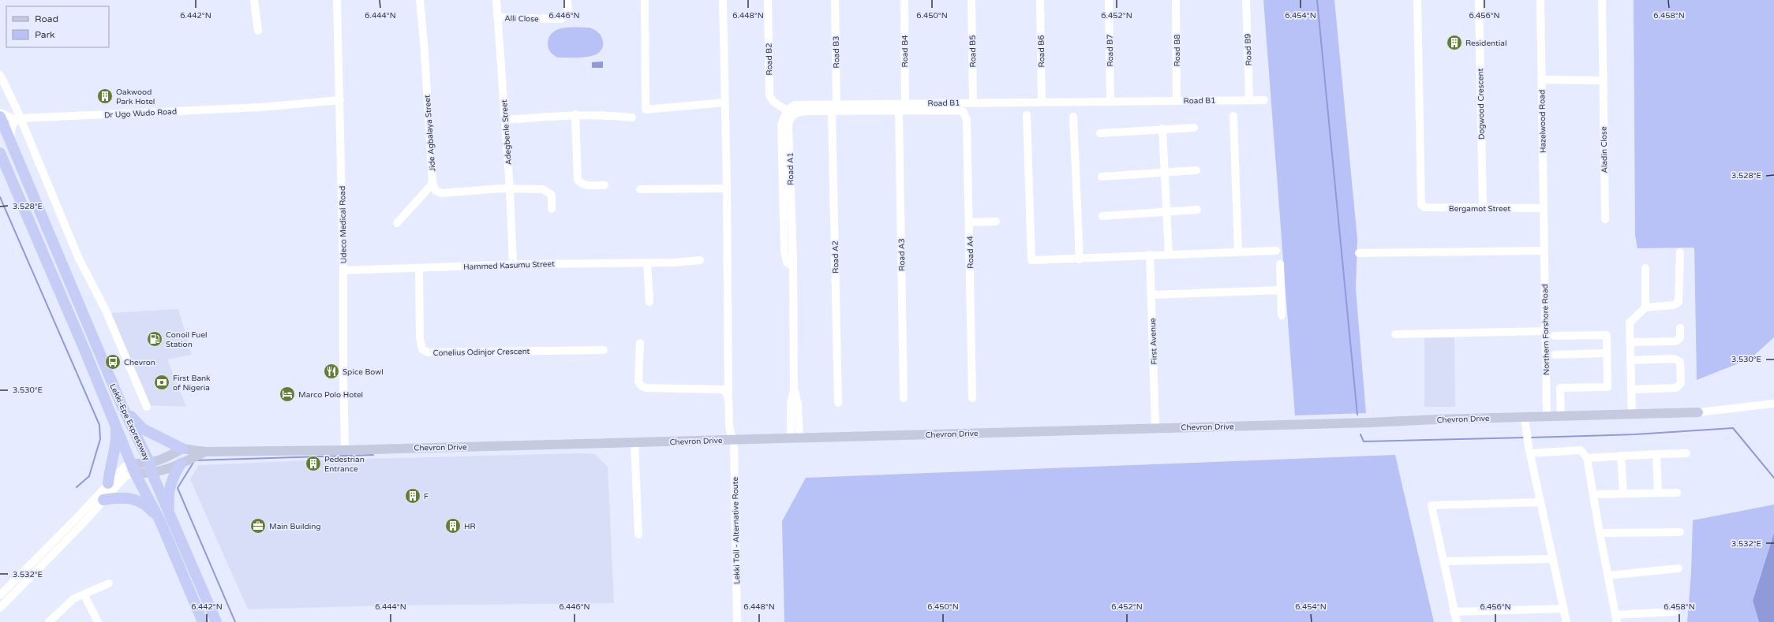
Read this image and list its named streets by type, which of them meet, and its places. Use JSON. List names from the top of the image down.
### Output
{
  "streets": {
    "highway": ["Lekki-Epe Expressway"],
    "main road": ["Chevron Drive"],
    "street": [
      "Alli Close",
      "Road B9",
      "Road B7",
      "Road B8",
      "Road B4",
      "Road B5",
      "Road B6",
      "Road B3",
      "Road B2",
      "Road B1",
      "Dogwood Crescent",
      "Dr Ugo Wudo Road",
      "Hazelwood Road",
      "Adegbenle Street",
      "Jide Agbalaya Street",
      "Aladin Close",
      "Road A1",
      "Bergamot Street",
      "Udeco Medical Road",
      "Road A4",
      "Road A3",
      "Road A2",
      "Hammed Kasumu Street",
      "Northern Forshore Road",
      "First Avenue",
      "Conelius Odinjor Crescent",
      "Lekki Toll - Alternative Route"
    ]
  },
  "crossings": [
    ["Alli Close", "Adegbenle Street"],
    ["Road B9", "Road B1"],
    ["Road B7", "Road B1"],
    ["Road B8", "Road B1"],
    ["Road B4", "Road B1"],
    ["Road B5", "Road B1"],
    ["Road B6", "Road B1"],
    ["Road B3", "Road B1"],
    ["Road B2", "Road B1"],
    ["Dogwood Crescent", "Bergamot Street"],
    ["Dr Ugo Wudo Road", "Udeco Medical Road"],
    ["Hazelwood Road", "Bergamot Street"],
    ["Hazelwood Road", "Northern Forshore Road"],
    ["Adegbenle Street", "Hammed Kasumu Street"],
    ["Road A1", "Road A4"],
    ["Road A1", "Road A3"],
    ["Road A1", "Road A2"],
    ["Road A1", "Chevron Drive"],
    ["Udeco Medical Road", "Hammed Kasumu Street"],
    ["Udeco Medical Road", "Chevron Drive"],
    ["Hammed Kasumu Street", "Conelius Odinjor Crescent"],
    ["Northern Forshore Road", "Chevron Drive"],
    ["First Avenue", "Chevron Drive"],
    ["Chevron Drive", "Lekki-Epe Expressway"],
    ["Chevron Drive", "Lekki Toll - Alternative Route"]
  ],
  "places": {
    "building": [
      "Residential",
      "Oakwood Park Hotel",
      "Pedestrian Entrance",
      "F",
      "HR"
    ],
    "fuel station": ["Conoil Fuel Station"],
    "bus stop": ["Chevron"],
    "restaurant": ["Spice Bowl"],
    "bank": ["First Bank of Nigeria"],
    "hotel": ["Marco Polo Hotel"],
    "office": ["Main Building"]
  },
  "legend": ["Road", "Park"],
  "coordinates": [
    "6.442°N",
    "6.444°N",
    "6.446°N",
    "6.448°N",
    "6.450°N",
    "6.452°N",
    "6.454°N",
    "6.456°N",
    "6.458°N",
    "3.528°E",
    "3.530°E",
    "3.532°E"
  ]
}
